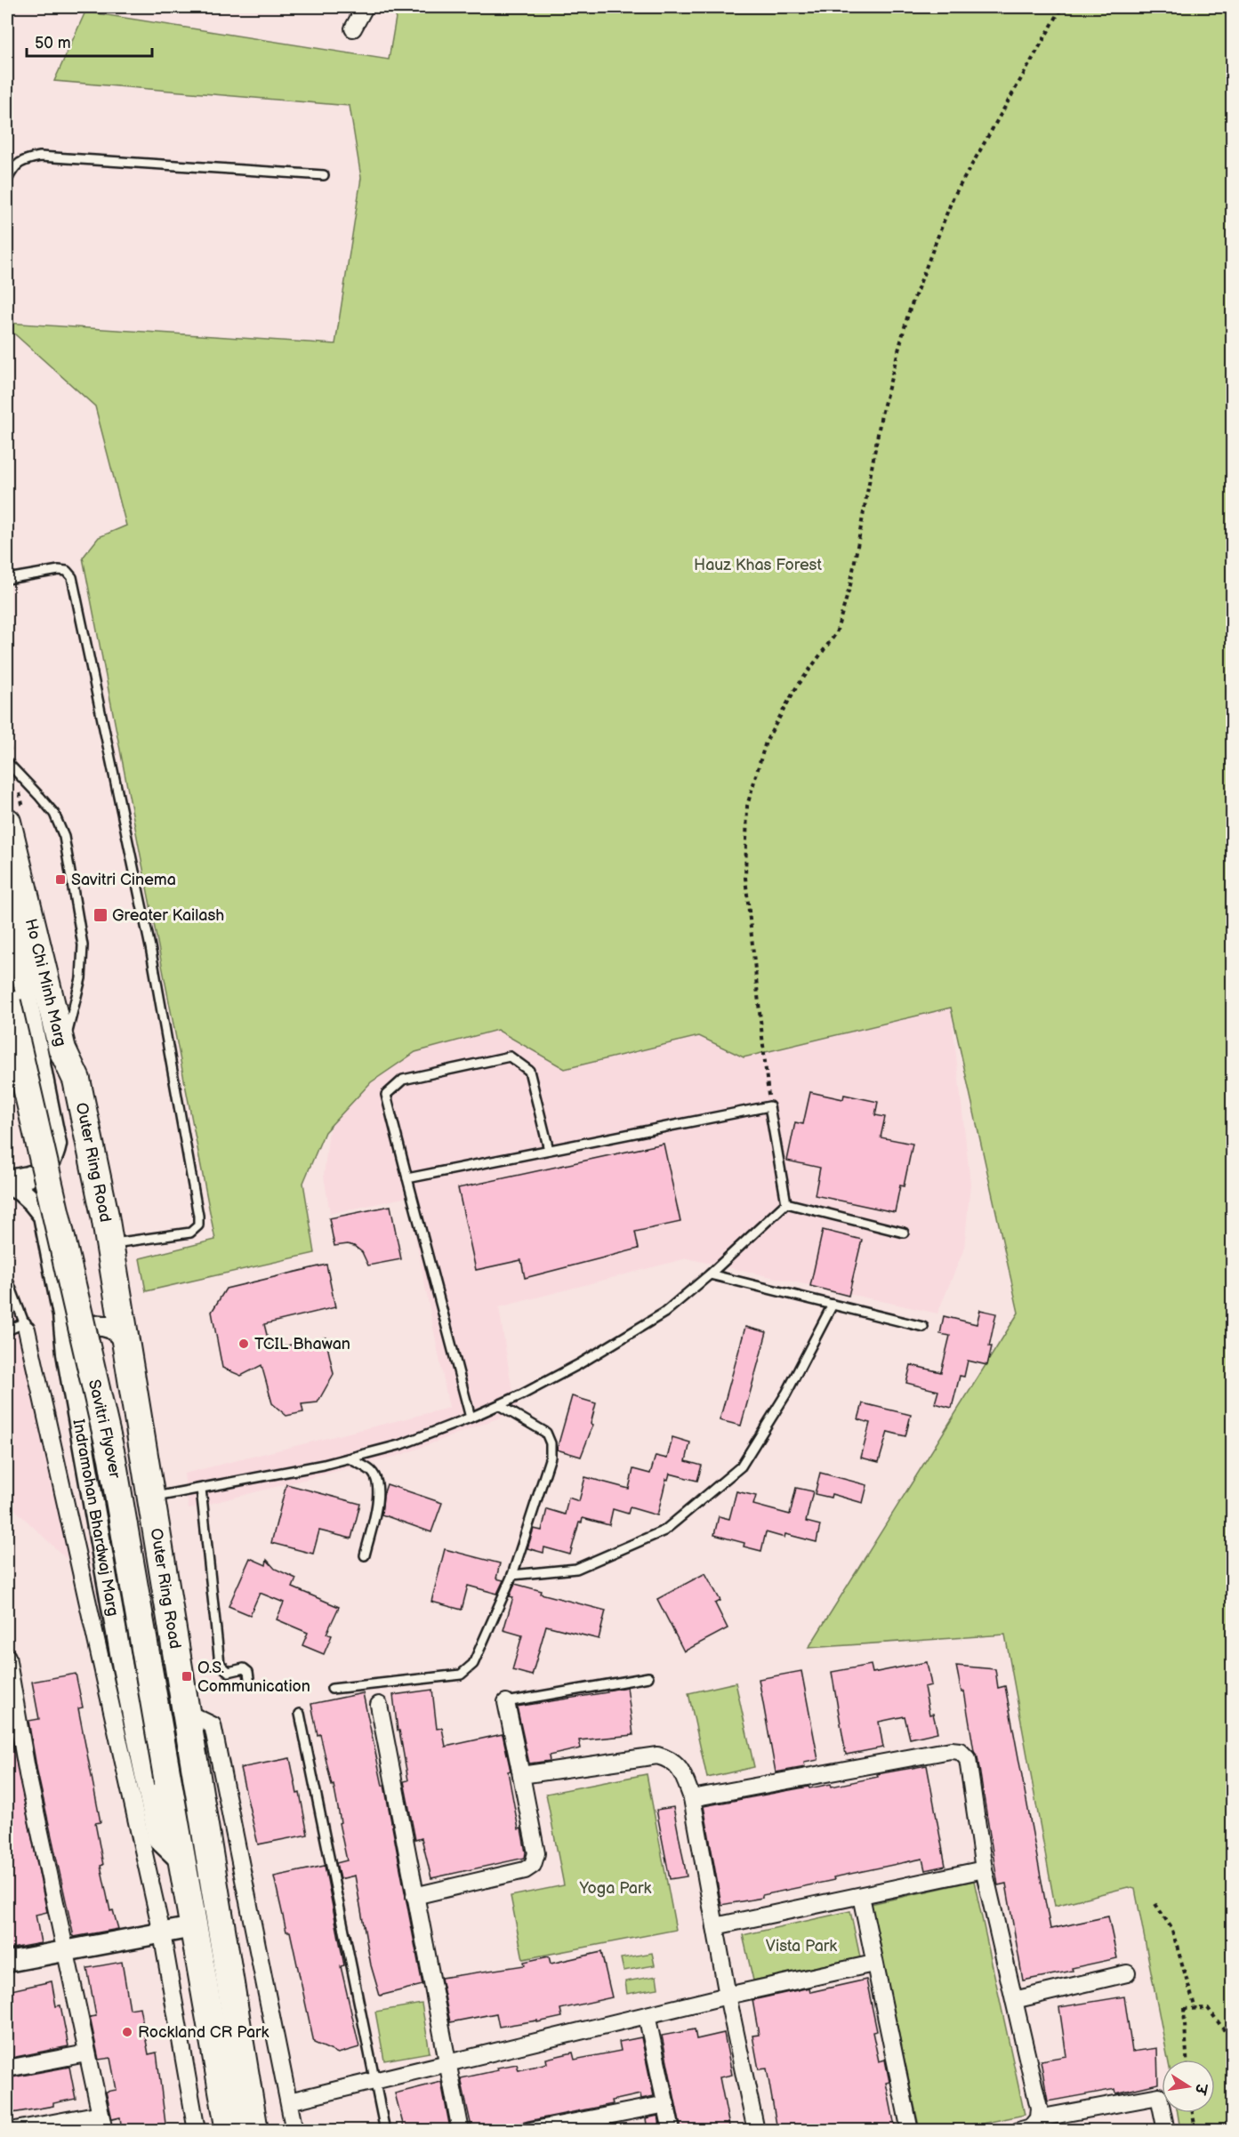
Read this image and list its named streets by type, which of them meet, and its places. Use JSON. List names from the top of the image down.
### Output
{
  "streets": {
    "main road": ["Ho Chi Minh Marg", "Outer Ring Road", "Savitri Flyover"],
    "street": ["Indramohan Bhardwaj Marg"]
  },
  "crossings": [
    ["Ho Chi Minh Marg", "Outer Ring Road"],
    ["Ho Chi Minh Marg", "Savitri Flyover"],
    ["Savitri Flyover", "Indramohan Bhardwaj Marg"]
  ],
  "parks": ["Hauz Khas Forest", "Yoga Park", "Vista Park"],
  "places": {
    "transit": ["Savitri Cinema", "Greater Kailash", "O.S. Communication"],
    "other": ["TCIL Bhawan", "Rockland CR Park"]
  },
  "scale_bar": "50 m",
  "north": "right"
}
